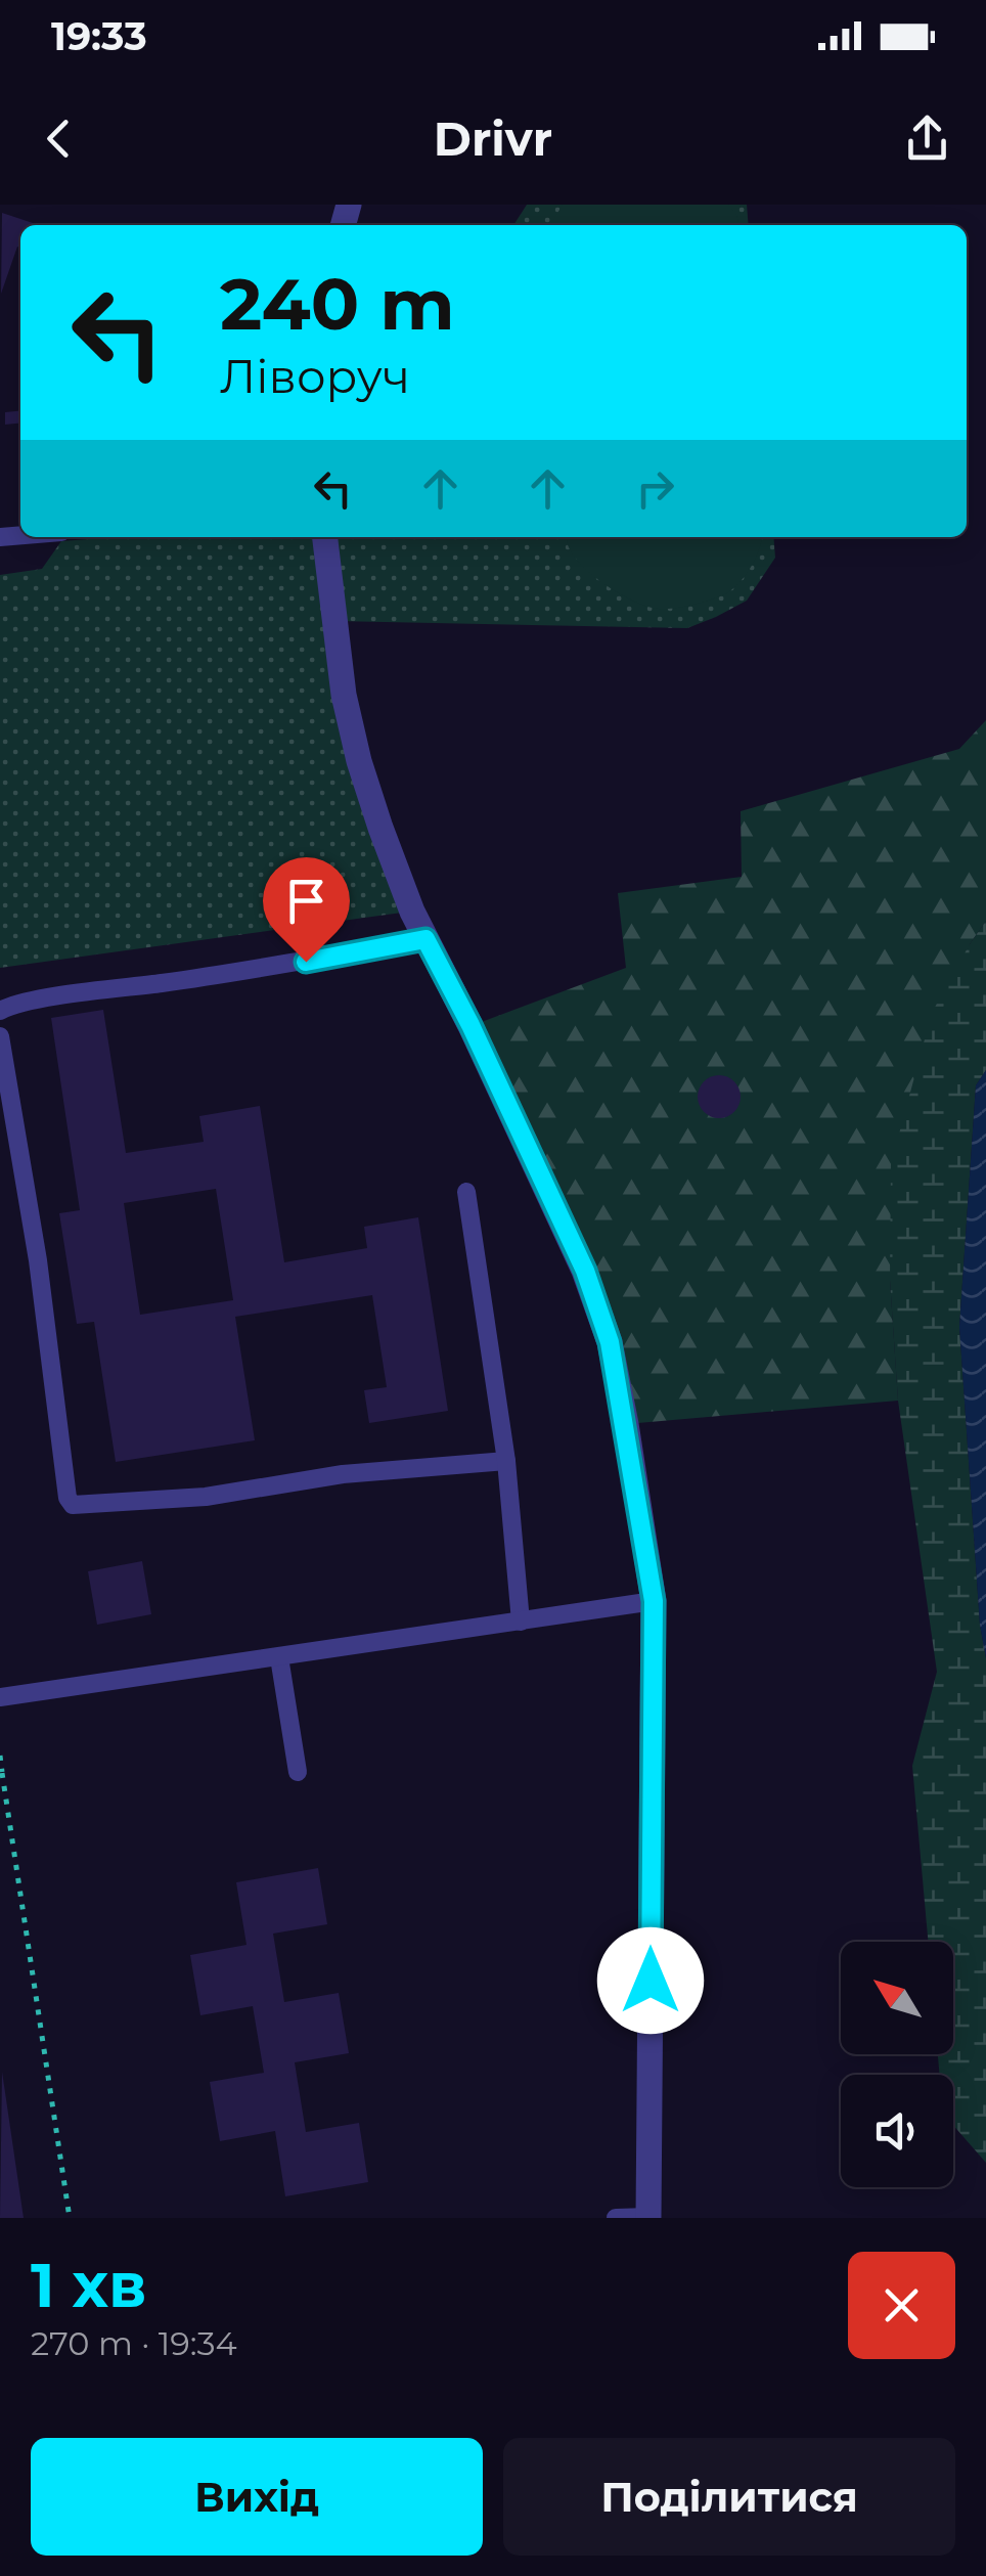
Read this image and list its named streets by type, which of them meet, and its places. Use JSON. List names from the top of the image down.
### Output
{
  "north": "top left",
  "page": {
    "status": "19:33",
    "header": "Drivr",
    "turn": ["240 m", "Ліворуч"],
    "heading": ["1 хв", "270 m · 19:34"],
    "buttons": ["Вихід", "Поділитися"]
  }
}
